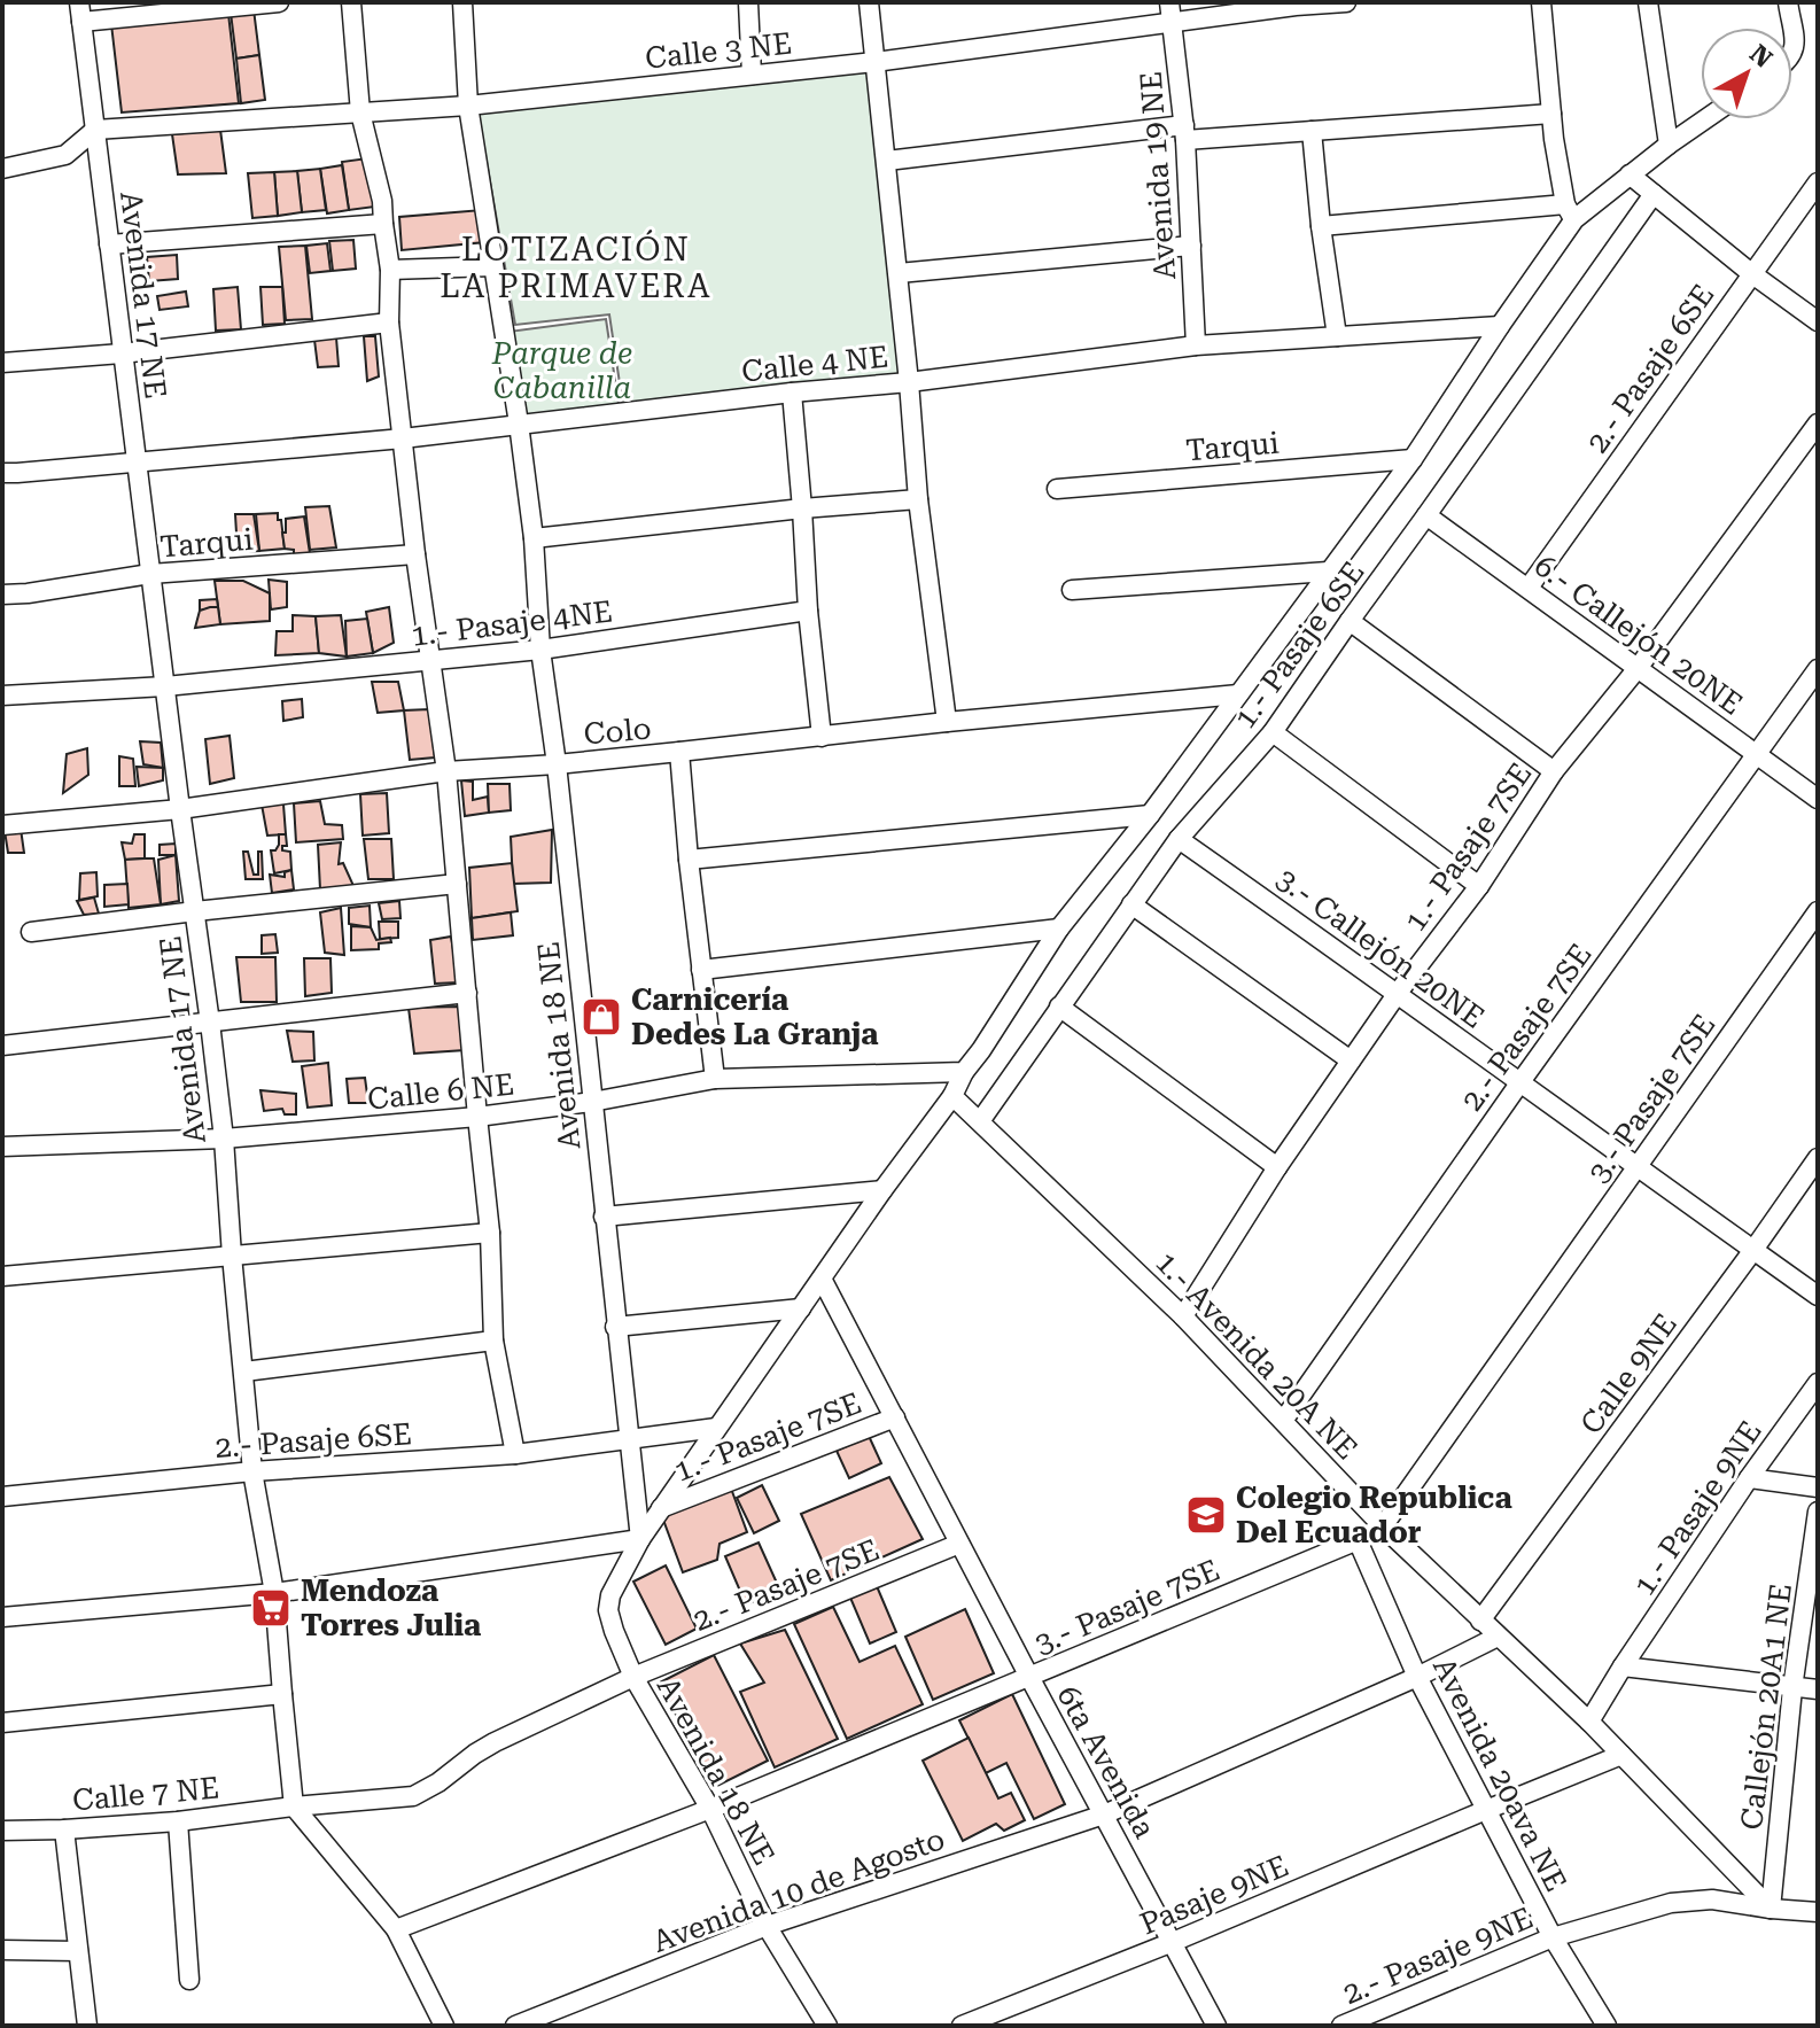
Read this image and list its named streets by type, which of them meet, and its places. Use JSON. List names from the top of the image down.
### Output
{
  "streets": {
    "street": [
      "Calle 3 NE",
      "Avenida 19 NE",
      "Avenida 17 NE",
      "Calle 4 NE",
      "2.- Pasaje 6SE",
      "Tarqui",
      "1.- Pasaje 4NE",
      "6.- Callejón 20NE",
      "1.- Pasaje 6SE",
      "Colo",
      "1.- Pasaje 7SE",
      "3.- Callejón 20NE",
      "2.- Pasaje 7SE",
      "Avenida 18 NE",
      "Calle 6 NE",
      "3.- Pasaje 7SE",
      "1.- Avenida 20A NE",
      "Calle 9NE",
      "1.- Pasaje 9NE",
      "Callejón 20A1 NE",
      "6ta Avenida",
      "Avenida 20ava NE",
      "Calle 7 NE",
      "Avenida 10 de Agosto",
      "Pasaje 9NE",
      "2.- Pasaje 9NE"
    ]
  },
  "crossings": [
    ["Calle 3 NE", "Avenida 19 NE"],
    ["Calle 3 NE", "Avenida 17 NE"],
    ["Calle 3 NE", "Avenida 18 NE"],
    ["Avenida 19 NE", "Calle 4 NE"],
    ["Avenida 17 NE", "Calle 4 NE"],
    ["Avenida 17 NE", "2.- Pasaje 6SE"],
    ["Avenida 17 NE", "Tarqui"],
    ["Avenida 17 NE", "1.- Pasaje 4NE"],
    ["Avenida 17 NE", "Colo"],
    ["Avenida 17 NE", "2.- Pasaje 7SE"],
    ["Avenida 17 NE", "Calle 6 NE"],
    ["Avenida 17 NE", "Calle 7 NE"],
    ["Calle 4 NE", "Avenida 18 NE"],
    ["2.- Pasaje 6SE", "6.- Callejón 20NE"],
    ["2.- Pasaje 6SE", "Avenida 18 NE"],
    ["1.- Pasaje 4NE", "Avenida 18 NE"],
    ["6.- Callejón 20NE", "1.- Pasaje 6SE"],
    ["6.- Callejón 20NE", "1.- Pasaje 7SE"],
    ["6.- Callejón 20NE", "2.- Pasaje 7SE"],
    ["1.- Pasaje 6SE", "3.- Callejón 20NE"],
    ["1.- Pasaje 6SE", "1.- Avenida 20A NE"],
    ["Colo", "Avenida 18 NE"],
    ["1.- Pasaje 7SE", "3.- Callejón 20NE"],
    ["1.- Pasaje 7SE", "1.- Avenida 20A NE"],
    ["1.- Pasaje 7SE", "6ta Avenida"],
    ["3.- Callejón 20NE", "2.- Pasaje 7SE"],
    ["3.- Callejón 20NE", "3.- Pasaje 7SE"],
    ["3.- Callejón 20NE", "Calle 9NE"],
    ["2.- Pasaje 7SE", "Avenida 18 NE"],
    ["2.- Pasaje 7SE", "1.- Avenida 20A NE"],
    ["2.- Pasaje 7SE", "6ta Avenida"],
    ["2.- Pasaje 7SE", "Calle 7 NE"],
    ["Avenida 18 NE", "Calle 6 NE"],
    ["Avenida 18 NE", "3.- Pasaje 7SE"],
    ["Avenida 18 NE", "Avenida 10 de Agosto"],
    ["3.- Pasaje 7SE", "1.- Avenida 20A NE"],
    ["3.- Pasaje 7SE", "6ta Avenida"],
    ["3.- Pasaje 7SE", "Avenida 20ava NE"],
    ["1.- Avenida 20A NE", "Calle 9NE"],
    ["1.- Avenida 20A NE", "1.- Pasaje 9NE"],
    ["1.- Avenida 20A NE", "Callejón 20A1 NE"],
    ["1.- Avenida 20A NE", "Pasaje 9NE"],
    ["1.- Avenida 20A NE", "2.- Pasaje 9NE"],
    ["Callejón 20A1 NE", "2.- Pasaje 9NE"],
    ["6ta Avenida", "Avenida 10 de Agosto"],
    ["6ta Avenida", "Pasaje 9NE"],
    ["Avenida 20ava NE", "Pasaje 9NE"],
    ["Avenida 20ava NE", "2.- Pasaje 9NE"]
  ],
  "districts": ["LOTIZACIÓN LA PRIMAVERA"],
  "parks": ["Parque de Cabanilla"],
  "places": {
    "shop": ["Carnicería Dedes La Granja"],
    "school or university": ["Colegio Republica Del Ecuador"],
    "supermarket": ["Mendoza Torres Julia"]
  },
  "north": "top right"
}
